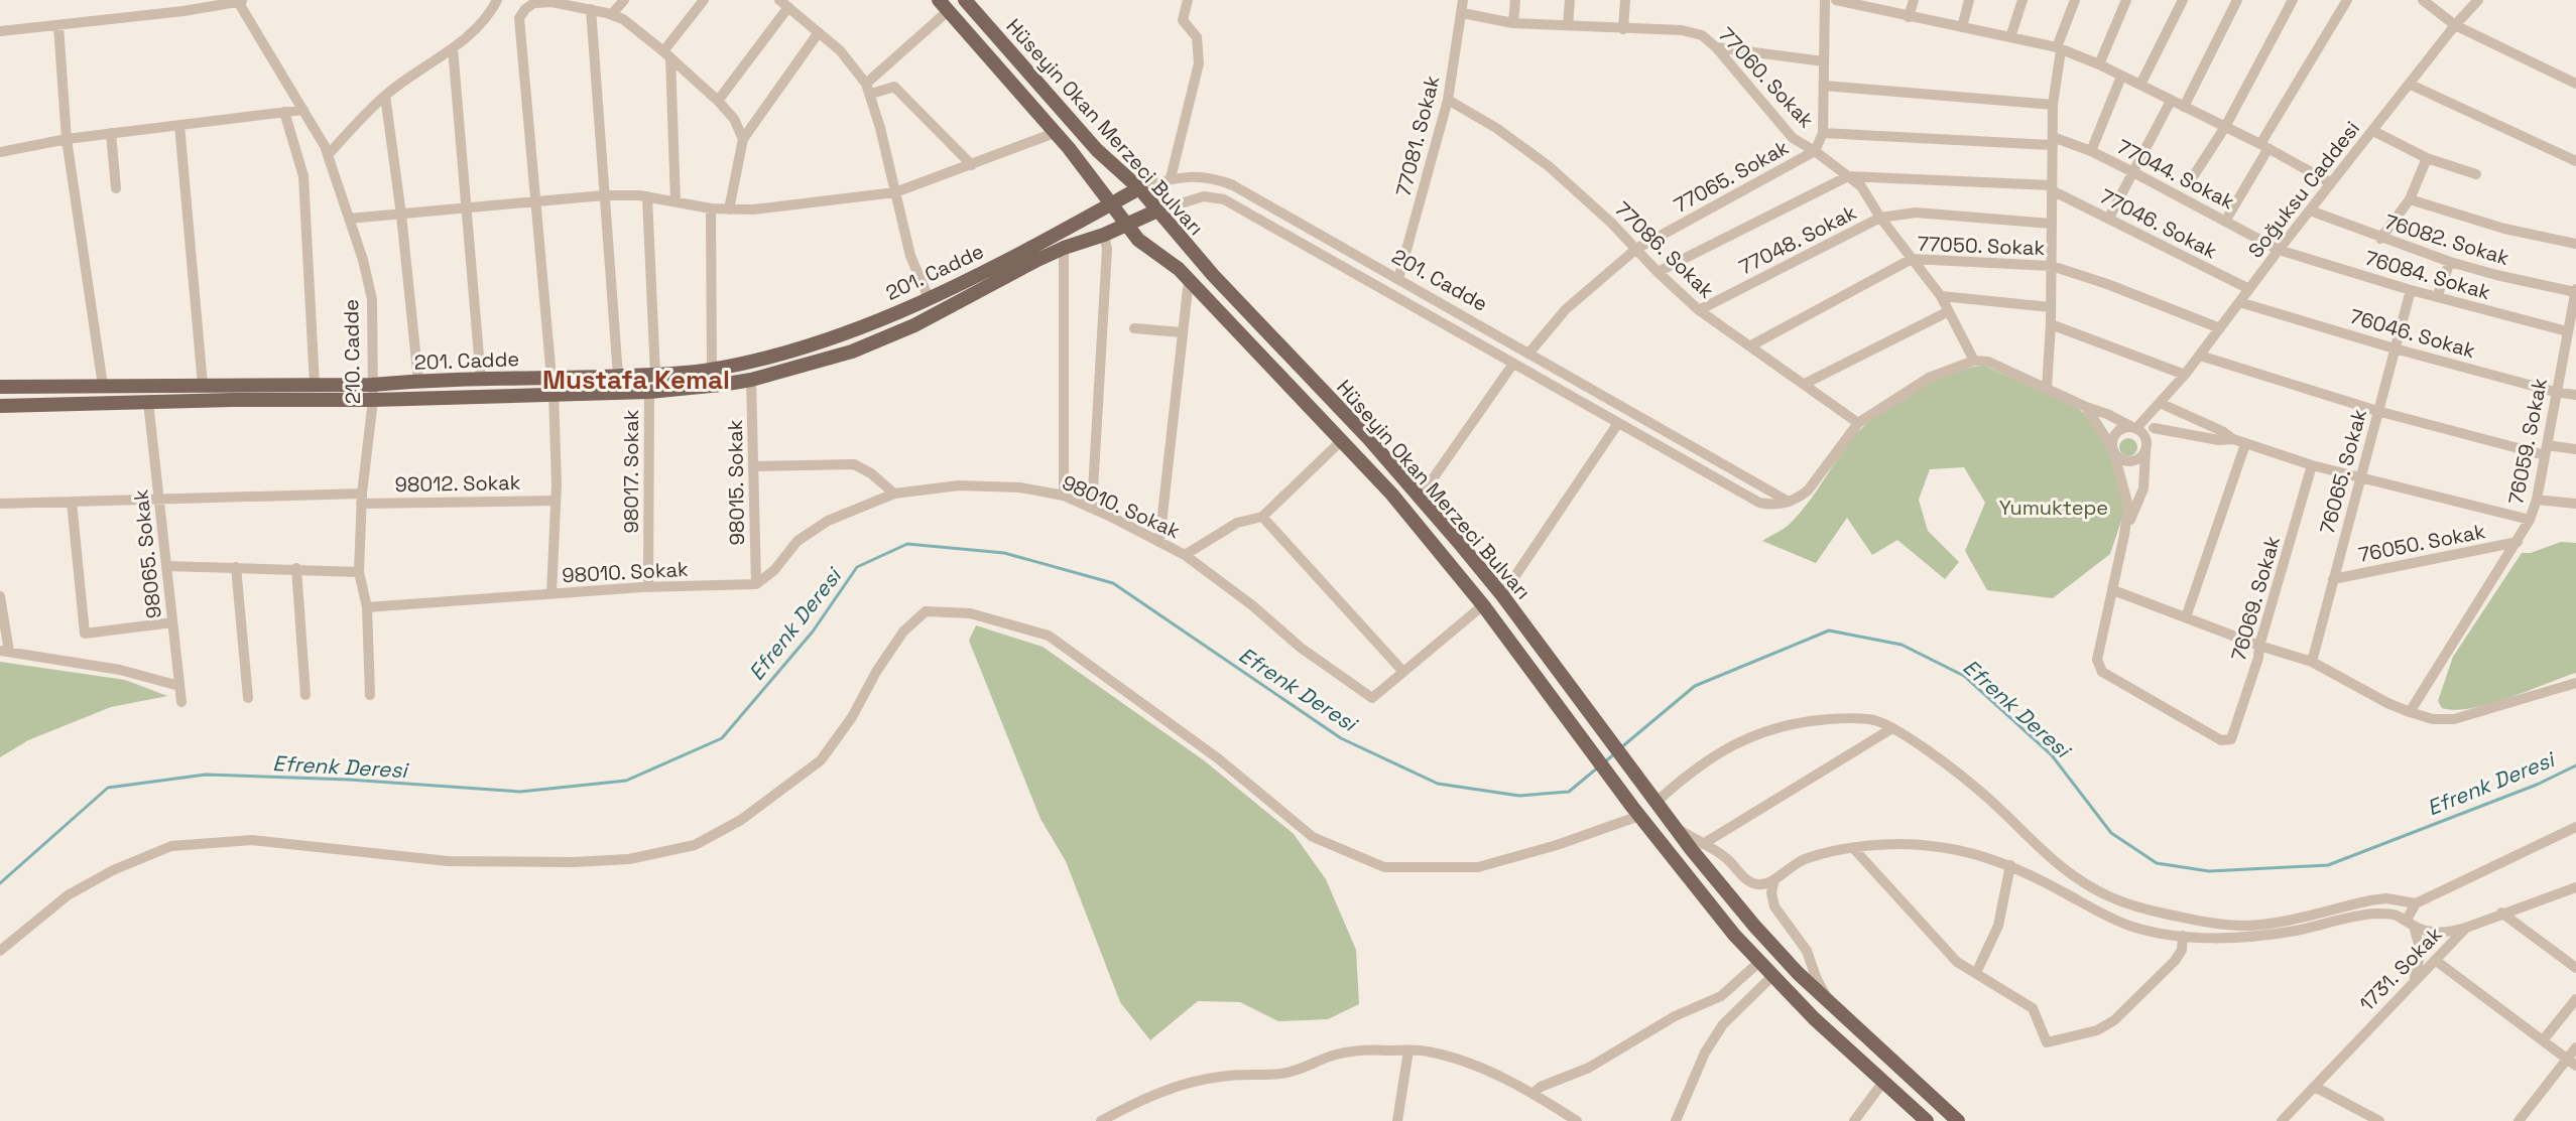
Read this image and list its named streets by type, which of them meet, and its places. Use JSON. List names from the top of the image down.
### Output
{
  "streets": {
    "main road": ["Hüseyin Okan Merzeci Bulvarı", "201. Cadde"],
    "street": [
      "77060. Sokak",
      "77081. Sokak",
      "77044. Sokak",
      "77065. Sokak",
      "Soğuksu Caddesi",
      "77046. Sokak",
      "77048. Sokak",
      "76082. Sokak",
      "77050. Sokak",
      "77086. Sokak",
      "76084. Sokak",
      "76046. Sokak",
      "210. Cadde",
      "76059. Sokak",
      "98017. Sokak",
      "76065. Sokak",
      "98015. Sokak",
      "98012. Sokak",
      "98010. Sokak",
      "76050. Sokak",
      "98065. Sokak",
      "76069. Sokak",
      "1731. Sokak"
    ]
  },
  "crossings": [
    ["77060. Sokak", "77081. Sokak"],
    ["77060. Sokak", "77065. Sokak"],
    ["77060. Sokak", "77048. Sokak"],
    ["77060. Sokak", "77050. Sokak"],
    ["Hüseyin Okan Merzeci Bulvarı", "201. Cadde"],
    ["77081. Sokak", "77086. Sokak"],
    ["77081. Sokak", "201. Cadde"],
    ["77044. Sokak", "Soğuksu Caddesi"],
    ["77044. Sokak", "76084. Sokak"],
    ["77065. Sokak", "77086. Sokak"],
    ["77065. Sokak", "201. Cadde"],
    ["Soğuksu Caddesi", "77046. Sokak"],
    ["Soğuksu Caddesi", "76082. Sokak"],
    ["Soğuksu Caddesi", "77050. Sokak"],
    ["Soğuksu Caddesi", "76084. Sokak"],
    ["Soğuksu Caddesi", "76046. Sokak"],
    ["77048. Sokak", "77086. Sokak"],
    ["76082. Sokak", "76059. Sokak"],
    ["77050. Sokak", "77086. Sokak"],
    ["201. Cadde", "210. Cadde"],
    ["201. Cadde", "98017. Sokak"],
    ["201. Cadde", "98015. Sokak"],
    ["201. Cadde", "98065. Sokak"],
    ["76084. Sokak", "76059. Sokak"],
    ["76084. Sokak", "76065. Sokak"],
    ["76046. Sokak", "76059. Sokak"],
    ["76046. Sokak", "76065. Sokak"],
    ["210. Cadde", "98012. Sokak"],
    ["210. Cadde", "98010. Sokak"],
    ["76059. Sokak", "76050. Sokak"],
    ["98017. Sokak", "98010. Sokak"],
    ["76065. Sokak", "76050. Sokak"],
    ["98015. Sokak", "98010. Sokak"],
    ["98012. Sokak", "98065. Sokak"]
  ],
  "districts": ["Mustafa Kemal"],
  "water": ["Efrenk Deresi"],
  "parks": ["Yumuktepe"]
}
